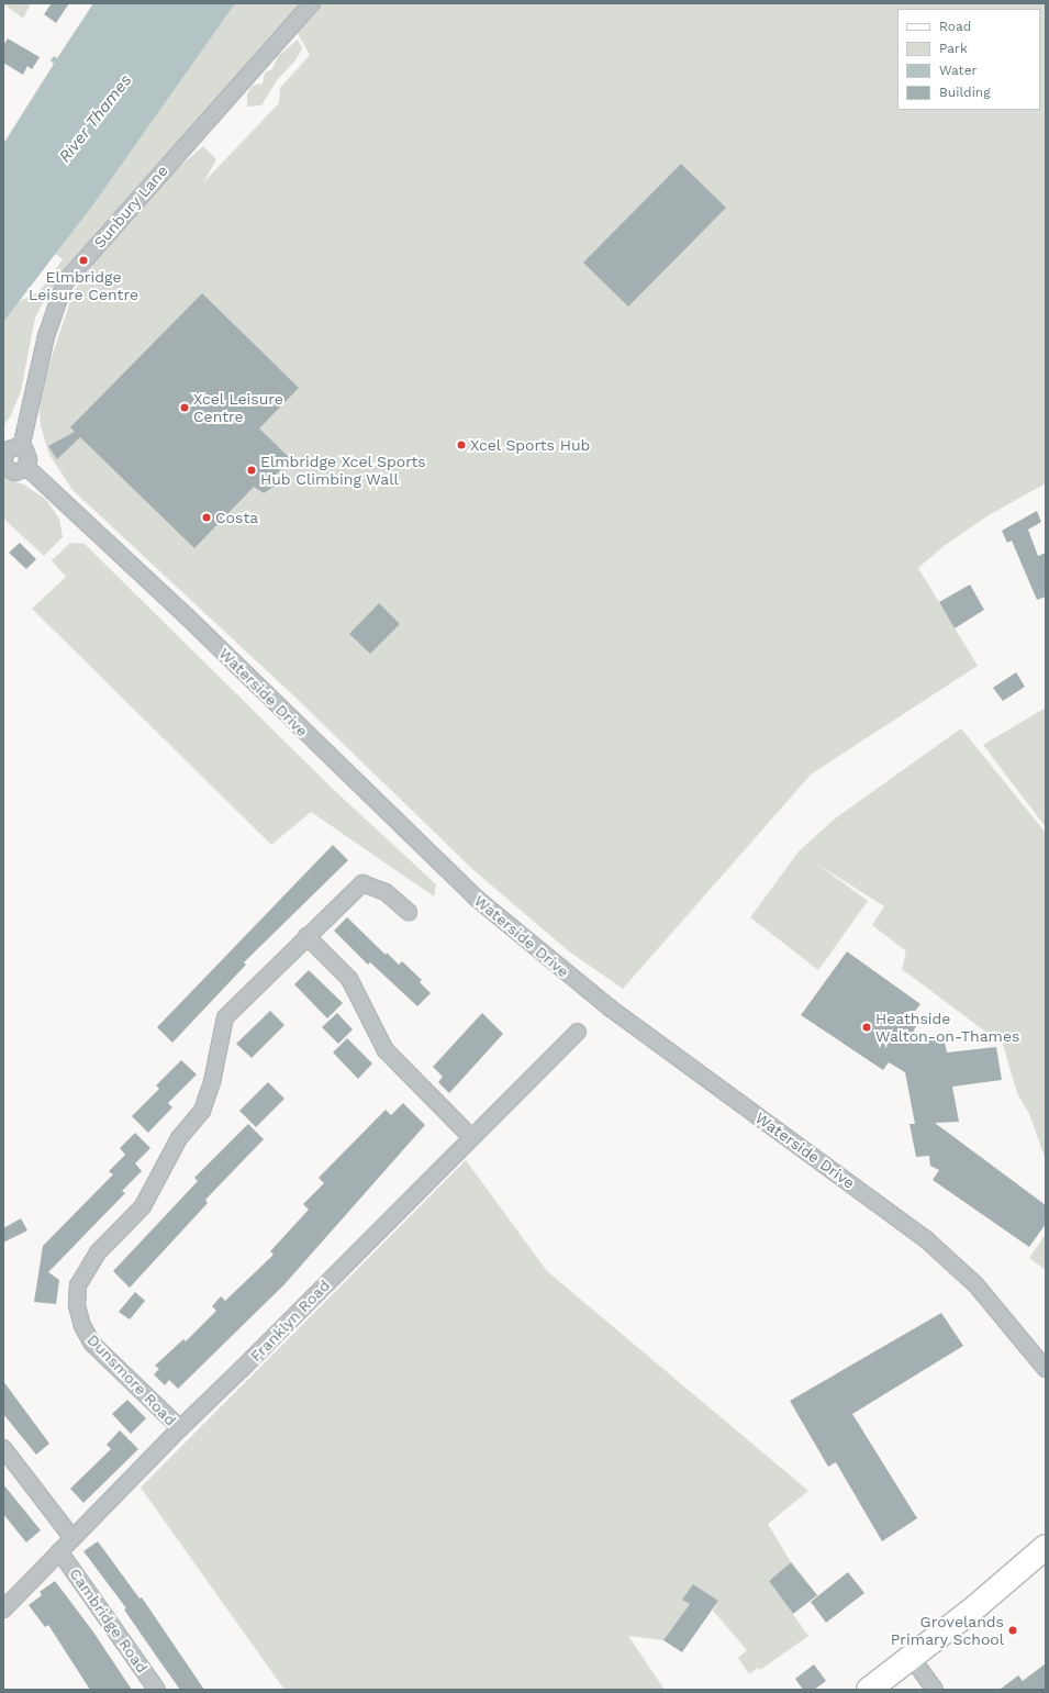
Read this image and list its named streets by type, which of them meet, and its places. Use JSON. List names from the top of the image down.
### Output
{
  "streets": {
    "street": [
      "Sunbury Lane",
      "Waterside Drive",
      "Franklyn Road",
      "Dunsmore Road",
      "Cambridge Road"
    ]
  },
  "crossings": [
    ["Franklyn Road", "Dunsmore Road"],
    ["Franklyn Road", "Cambridge Road"]
  ],
  "water": ["River Thames"],
  "places": [
    "Elmbridge Leisure Centre",
    "Xcel Leisure Centre",
    "Xcel Sports Hub",
    "Elmbridge Xcel Sports Hub Climbing Wall",
    "Costa",
    "Heathside Walton-on-Thames",
    "Grovelands Primary School"
  ],
  "legend": [
    "Road",
    "Park",
    "Water",
    "Building"
  ]
}
